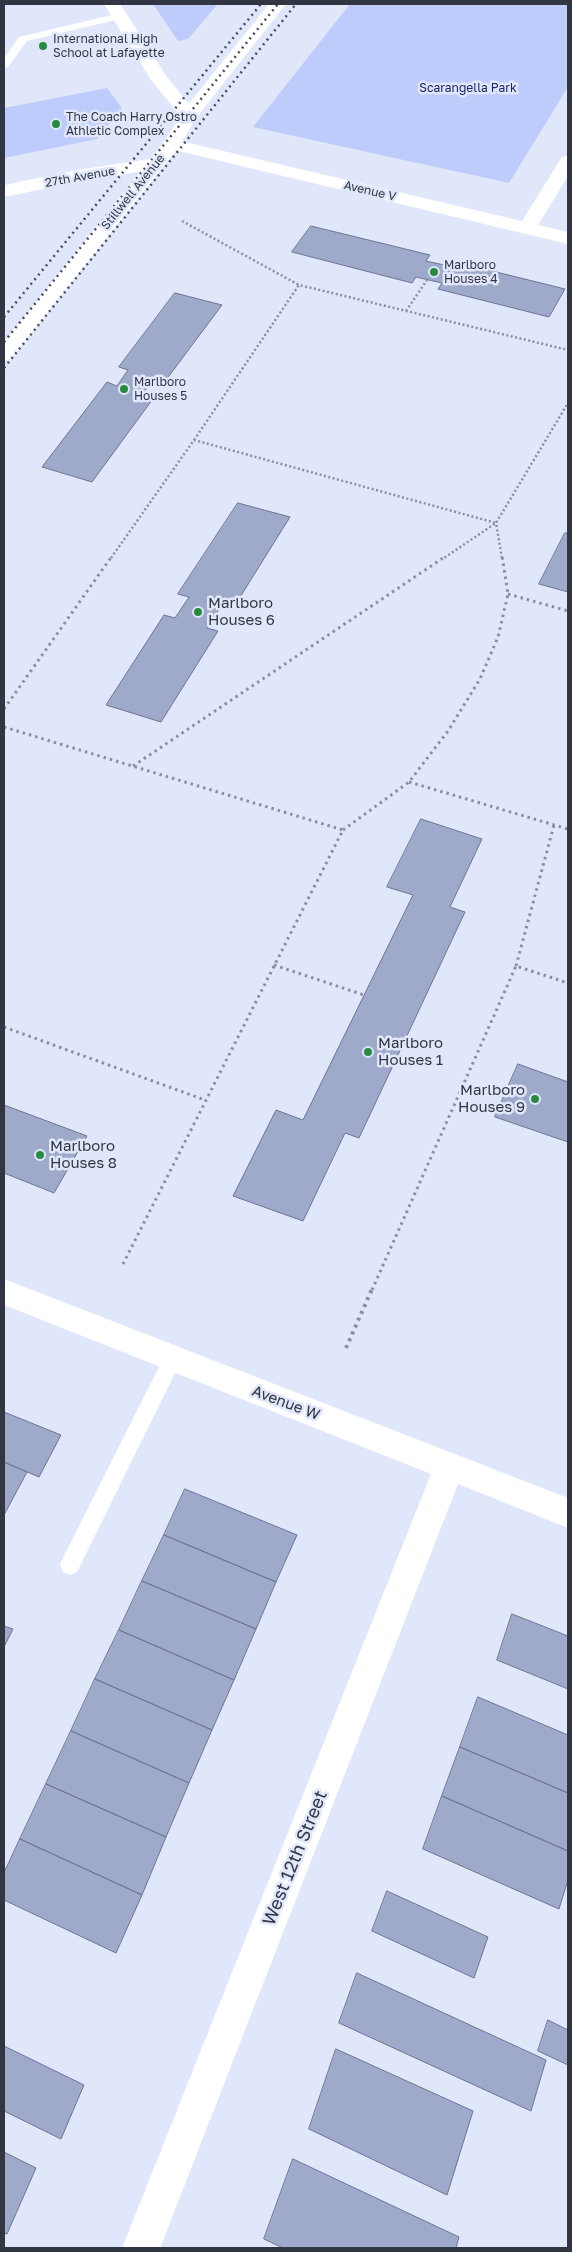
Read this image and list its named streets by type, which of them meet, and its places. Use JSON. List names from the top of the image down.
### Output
{
  "streets": {
    "street": [
      "27th Avenue",
      "Avenue V",
      "Stillwell Avenue",
      "Avenue W",
      "West 12th Street"
    ]
  },
  "crossings": [
    ["27th Avenue", "Stillwell Avenue"],
    ["Avenue V", "Stillwell Avenue"],
    ["Avenue W", "West 12th Street"]
  ],
  "parks": ["Scarangella Park"],
  "places": [
    "International High School at Lafayette",
    "The Coach Harry Ostro Athletic Complex",
    "Marlboro Houses 4",
    "Marlboro Houses 5",
    "Marlboro Houses 6",
    "Marlboro Houses 1",
    "Marlboro Houses 9",
    "Marlboro Houses 8"
  ]
}
